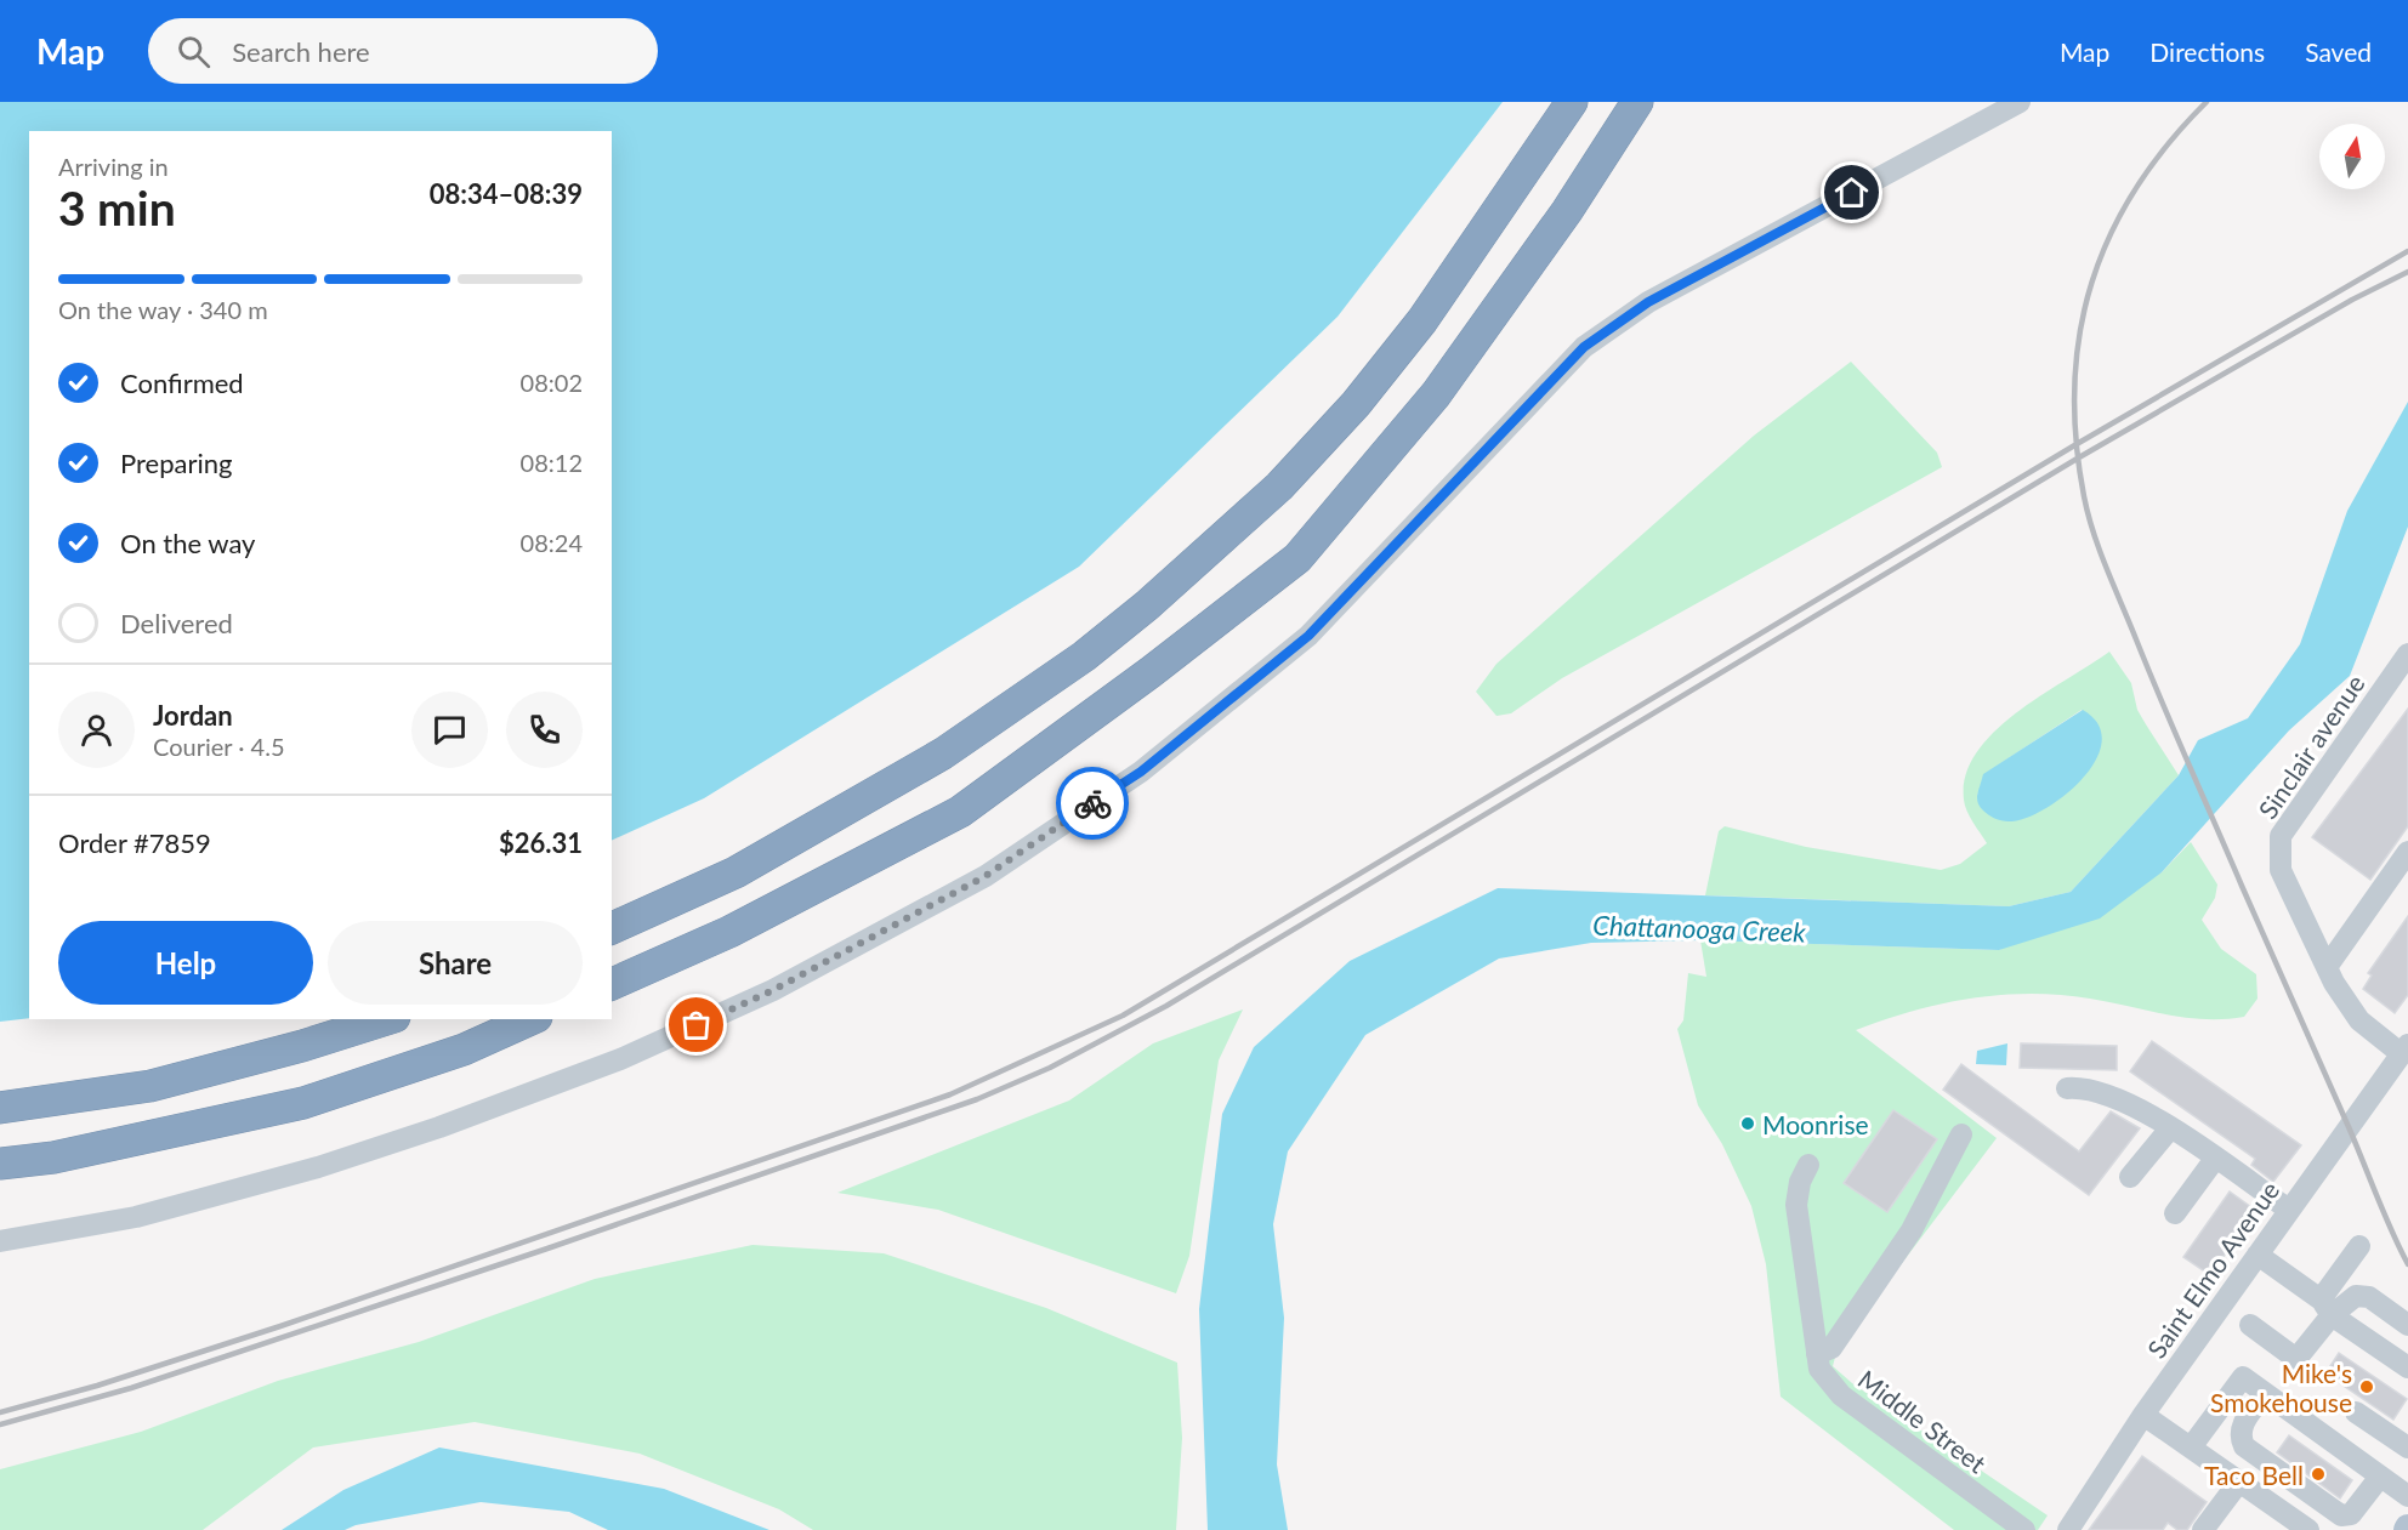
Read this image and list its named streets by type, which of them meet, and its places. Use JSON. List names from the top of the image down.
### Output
{
  "streets": {
    "street": ["Sinclair avenue", "Saint Elmo Avenue", "Middle Street"]
  },
  "crossings": [
    ["Sinclair avenue", "Saint Elmo Avenue"]
  ],
  "water": ["Chattanooga Creek"],
  "places": ["Moonrise", "Mike's Smokehouse", "Taco Bell"],
  "north": "top",
  "page": {
    "header": "Map",
    "search": "Search here",
    "nav": ["Map", "Directions", "Saved"],
    "heading": ["3 min", "Arriving in", "08:34–08:39"],
    "panel": [
      "Jordan",
      "Courier · 4.5",
      "Order #7859",
      "$26.31"
    ],
    "bar": "On the way · 340 m",
    "list": [
      ["Confirmed", "08:02"],
      ["Preparing", "08:12"],
      ["On the way", "08:24"],
      "Delivered"
    ],
    "buttons": ["Help", "Share"]
  }
}
